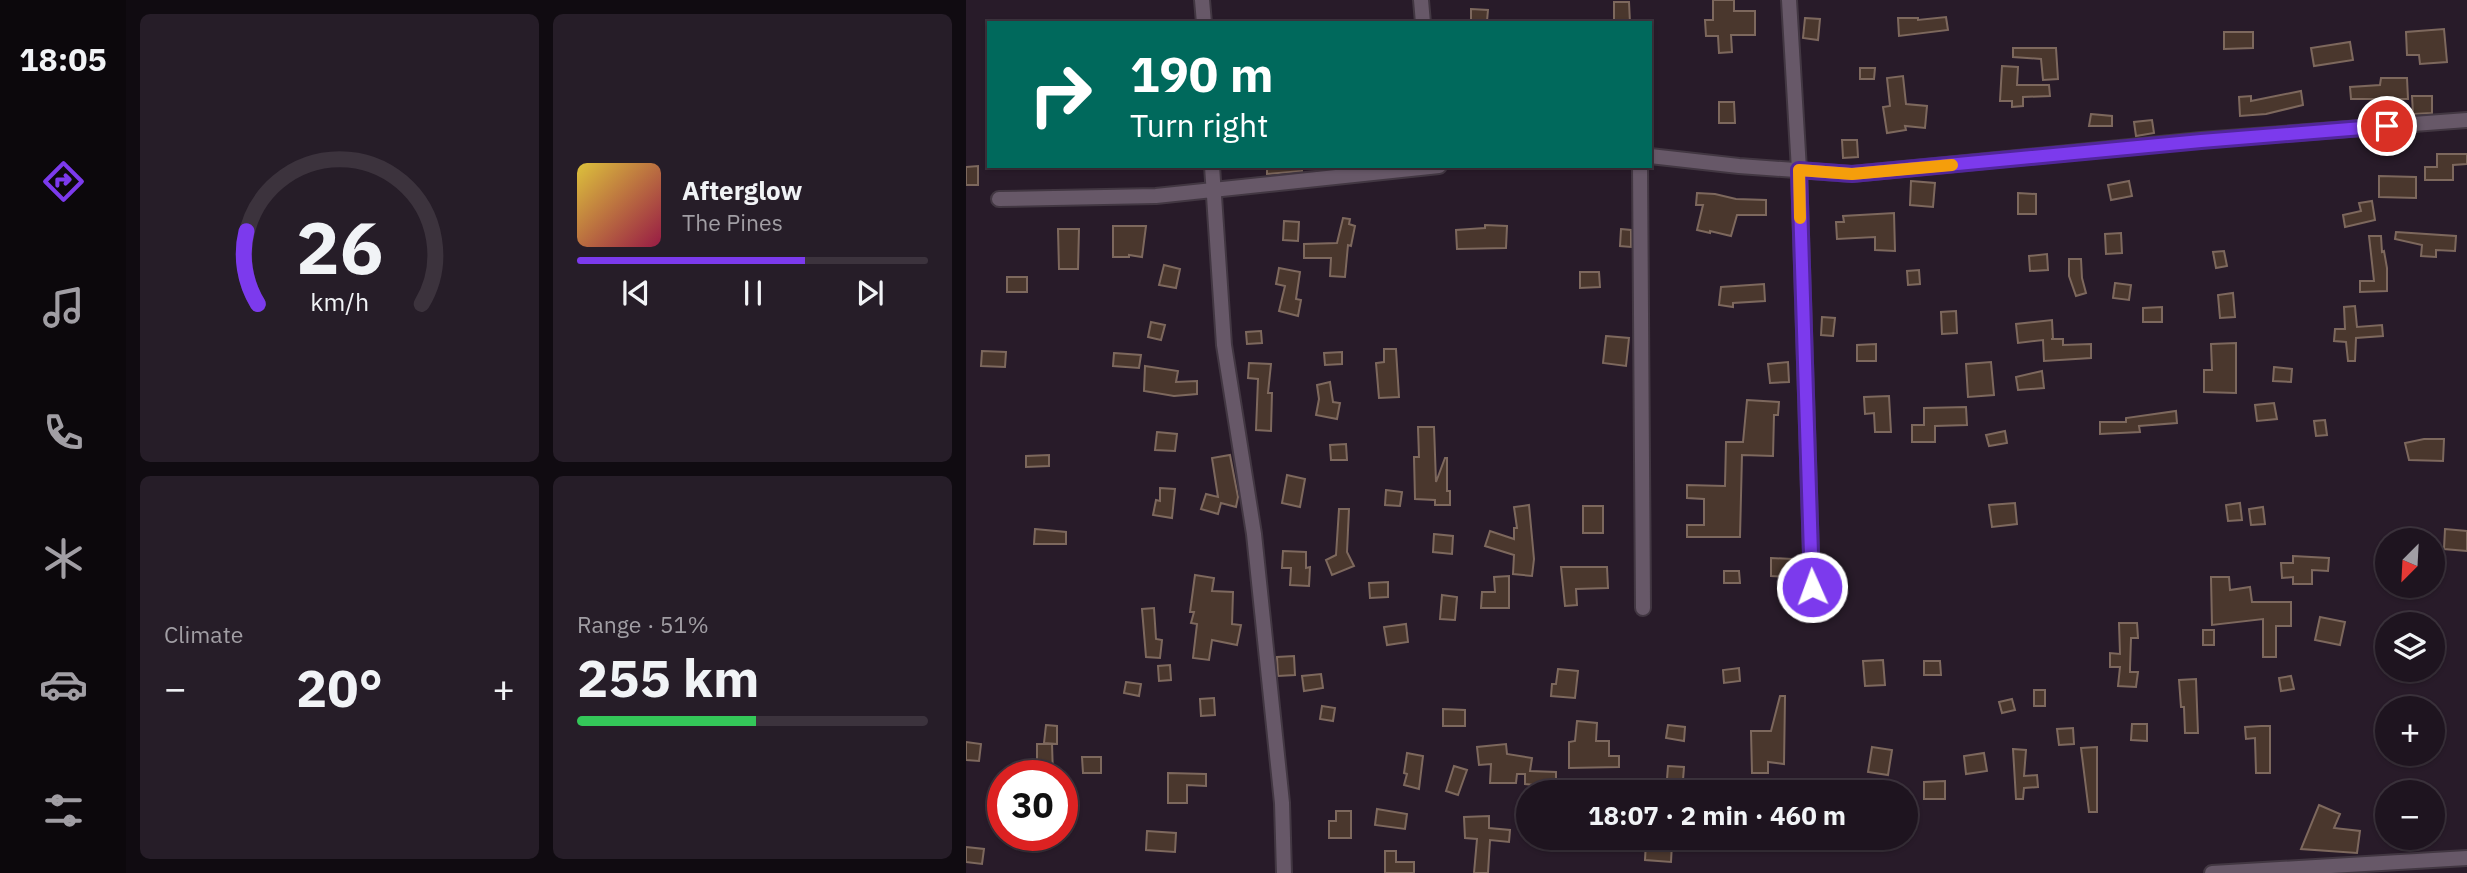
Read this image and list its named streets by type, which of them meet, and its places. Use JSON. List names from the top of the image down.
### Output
{
  "north": "bottom left",
  "page": {
    "tabs": "18:05",
    "turn": ["190 m", "Turn right"],
    "song": ["Afterglow", "The Pines"],
    "tile": [
      "Climate",
      ["Range · 51%", "255 km"]
    ],
    "map_buttons": ["+", "−"],
    "heat": ["−", "20°", "+"],
    "limit": "30",
    "trip": "18:07 · 2 min · 460 m",
    "gauge": ["26", "km/h"]
  }
}
